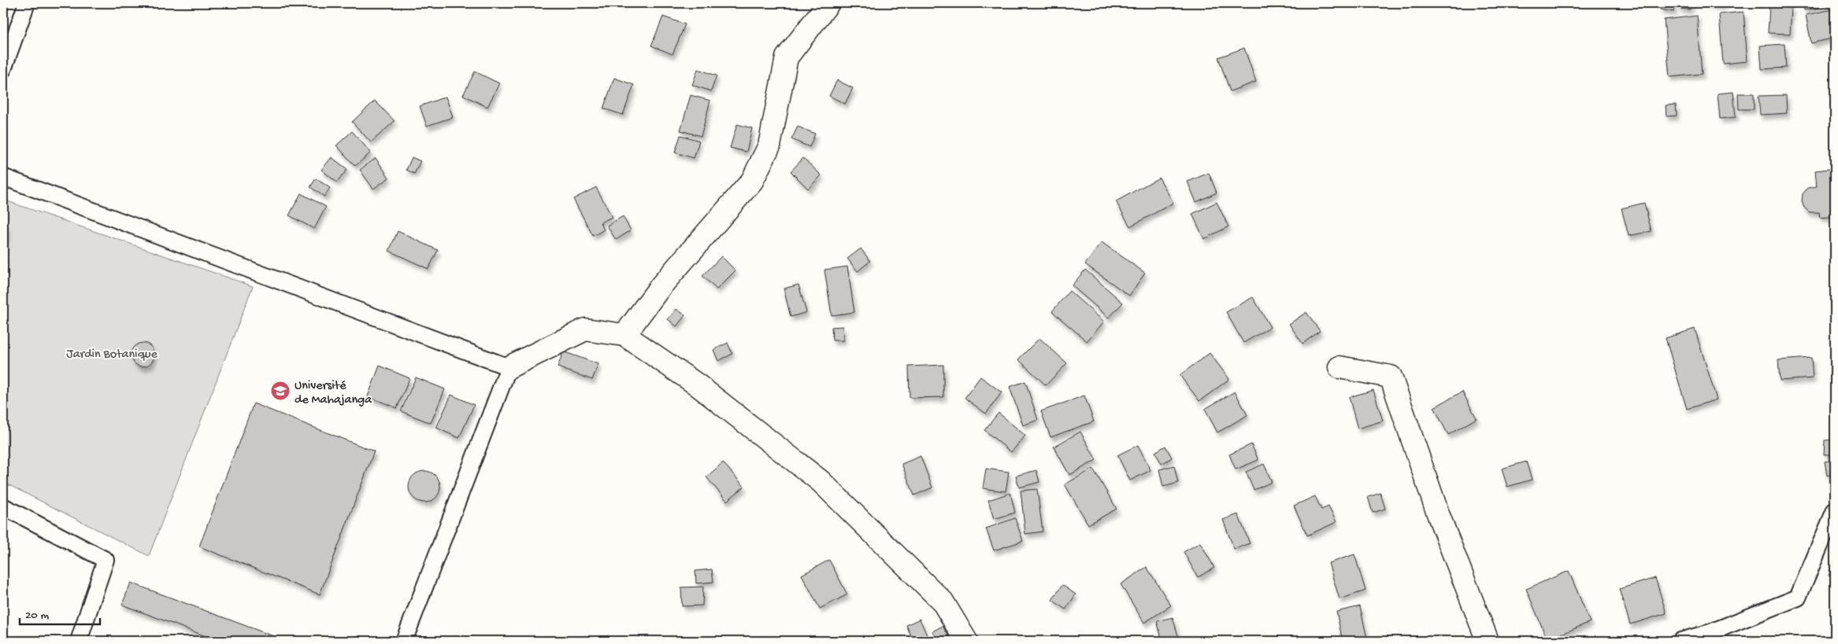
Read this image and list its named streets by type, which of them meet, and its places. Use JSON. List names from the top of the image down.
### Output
{
  "parks": ["Jardin Botanique"],
  "places": {
    "school or university": ["Université de Mahajanga"]
  },
  "scale_bar": "20 m"
}
